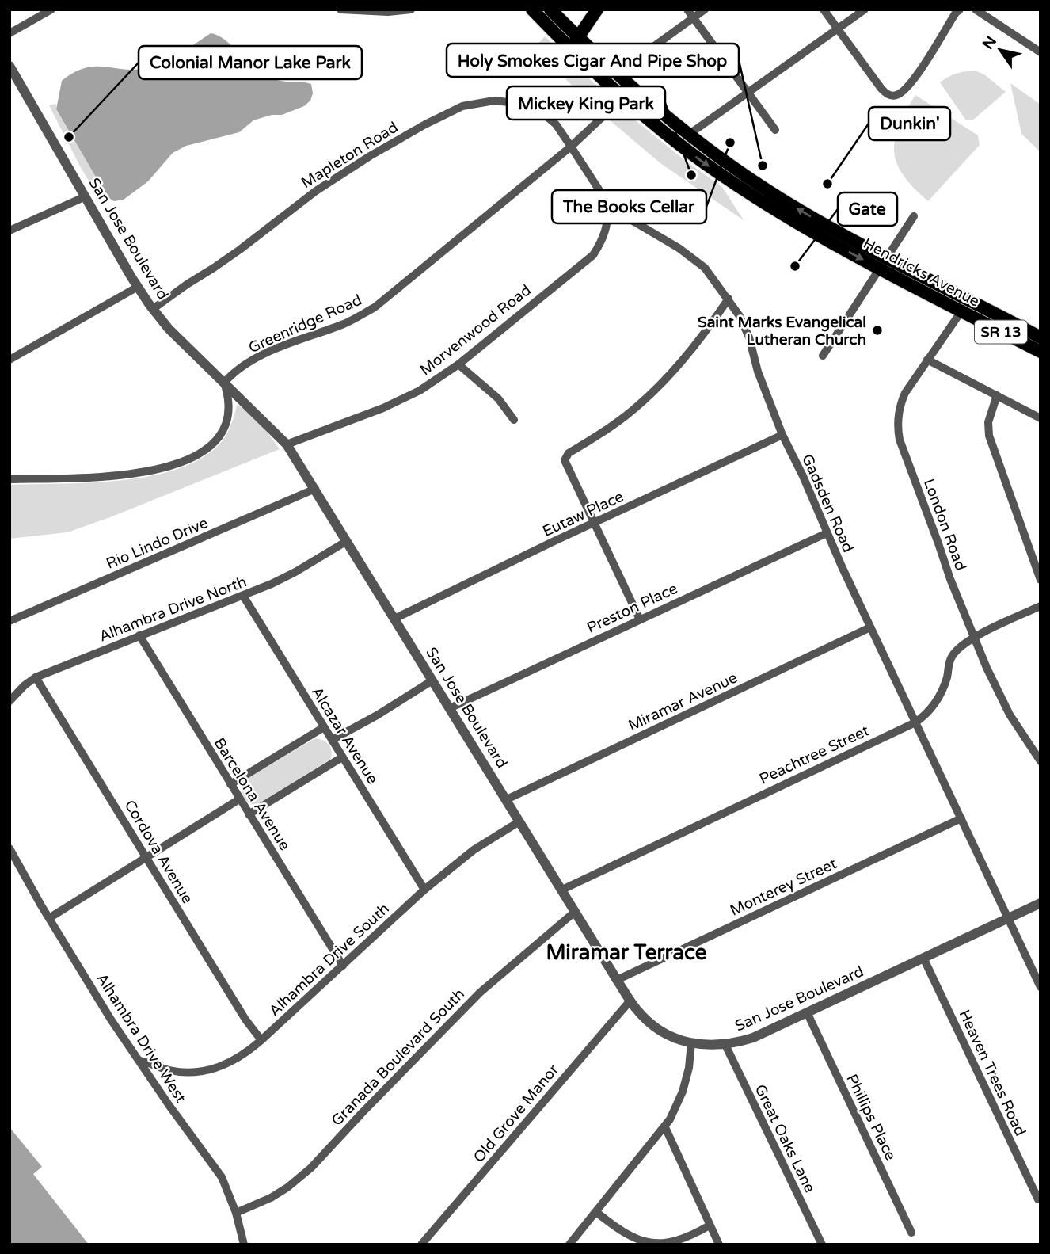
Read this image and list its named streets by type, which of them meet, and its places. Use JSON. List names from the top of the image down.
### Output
{
  "streets": {
    "main road": ["Hendricks Avenue", "SR 13"],
    "street": [
      "Mapleton Road",
      "San Jose Boulevard",
      "Greenridge Road",
      "Morvenwood Road",
      "Gadsden Road",
      "Eutaw Place",
      "London Road",
      "Rio Lindo Drive",
      "Preston Place",
      "Alhambra Drive North",
      "Miramar Avenue",
      "Alcazar Avenue",
      "Peachtree Street",
      "Barcelona Avenue",
      "Cordova Avenue",
      "Monterey Street",
      "Alhambra Drive South",
      "Alhambra Drive West",
      "Granada Boulevard South",
      "Heaven Trees Road",
      "Old Grove Manor",
      "Phillips Place",
      "Great Oaks Lane"
    ]
  },
  "crossings": [
    ["Mapleton Road", "San Jose Boulevard"],
    ["Mapleton Road", "Greenridge Road"],
    ["San Jose Boulevard", "Greenridge Road"],
    ["San Jose Boulevard", "Morvenwood Road"],
    ["San Jose Boulevard", "Gadsden Road"],
    ["San Jose Boulevard", "Eutaw Place"],
    ["San Jose Boulevard", "Rio Lindo Drive"],
    ["San Jose Boulevard", "Preston Place"],
    ["San Jose Boulevard", "Alhambra Drive North"],
    ["San Jose Boulevard", "Miramar Avenue"],
    ["San Jose Boulevard", "Peachtree Street"],
    ["San Jose Boulevard", "Monterey Street"],
    ["San Jose Boulevard", "Alhambra Drive South"],
    ["San Jose Boulevard", "Granada Boulevard South"],
    ["San Jose Boulevard", "Heaven Trees Road"],
    ["San Jose Boulevard", "Old Grove Manor"],
    ["San Jose Boulevard", "Phillips Place"],
    ["San Jose Boulevard", "Great Oaks Lane"],
    ["Hendricks Avenue", "Greenridge Road"],
    ["Hendricks Avenue", "London Road"],
    ["Morvenwood Road", "Gadsden Road"],
    ["Gadsden Road", "Eutaw Place"],
    ["Gadsden Road", "Preston Place"],
    ["Gadsden Road", "Miramar Avenue"],
    ["Gadsden Road", "Peachtree Street"],
    ["Gadsden Road", "Monterey Street"],
    ["London Road", "Peachtree Street"],
    ["Alhambra Drive North", "Alcazar Avenue"],
    ["Alhambra Drive North", "Barcelona Avenue"],
    ["Alhambra Drive North", "Cordova Avenue"],
    ["Alcazar Avenue", "Alhambra Drive South"],
    ["Barcelona Avenue", "Alhambra Drive South"],
    ["Cordova Avenue", "Alhambra Drive South"],
    ["Alhambra Drive South", "Alhambra Drive West"],
    ["Alhambra Drive West", "Granada Boulevard South"]
  ],
  "districts": ["Miramar Terrace"],
  "places": [
    "Colonial Manor Lake Park",
    "The Books Cellar",
    "Holy Smokes Cigar And Pipe Shop",
    "Mickey King Park",
    "Dunkin'",
    "Gate",
    "Saint Marks Evangelical Lutheran Church"
  ],
  "north": "top left"
}
